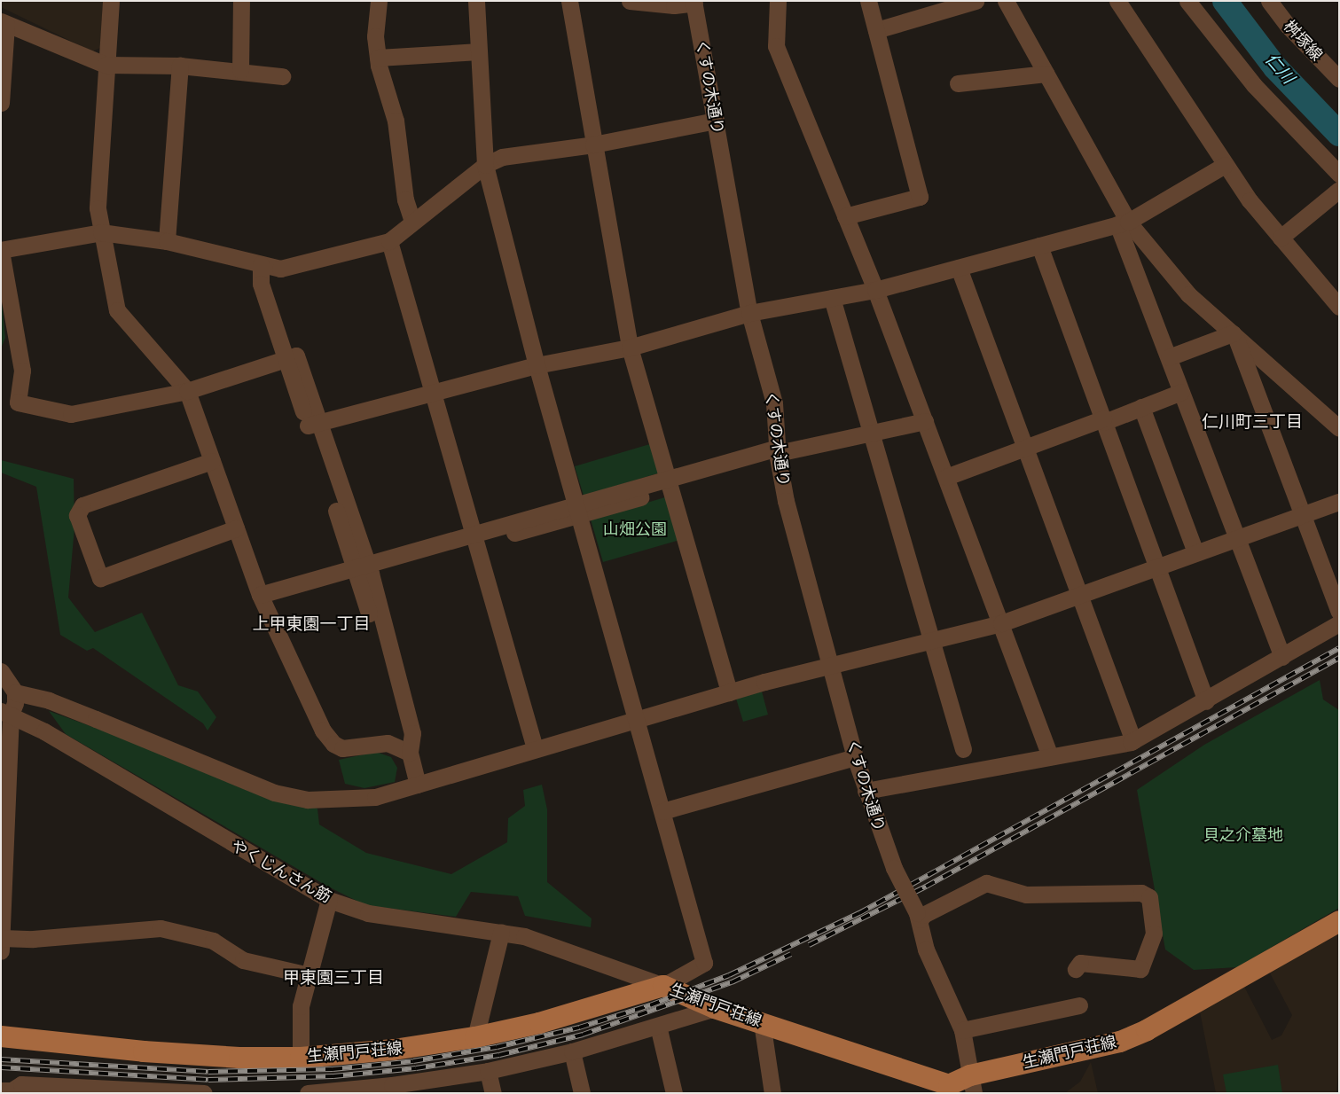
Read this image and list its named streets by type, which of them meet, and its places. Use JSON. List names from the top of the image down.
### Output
{
  "streets": {
    "main road": ["生瀬門戸荘線"],
    "street": ["桝塚線", "くすの木通り", "やくじんさん筋"]
  },
  "crossings": [
    ["くすの木通り", "生瀬門戸荘線"],
    ["やくじんさん筋", "生瀬門戸荘線"]
  ],
  "districts": ["仁川町三丁目", "上甲東園一丁目", "甲東園三丁目"],
  "water": ["仁川"],
  "parks": ["山畑公園", "貝之介墓地"]
}
